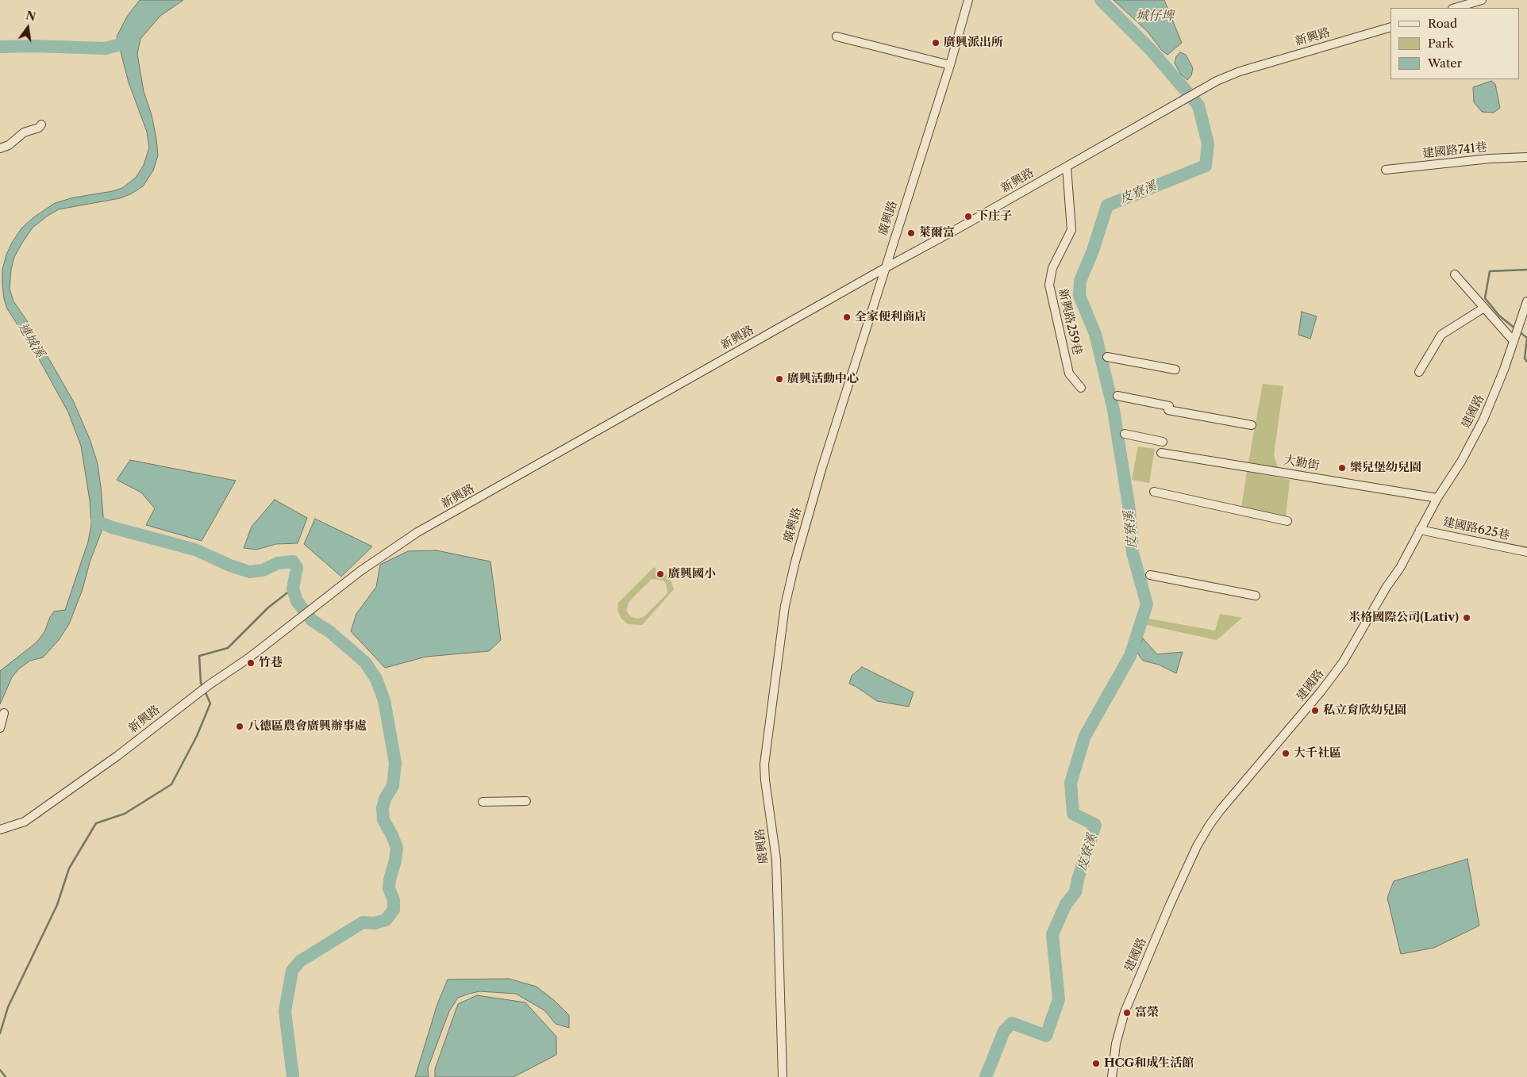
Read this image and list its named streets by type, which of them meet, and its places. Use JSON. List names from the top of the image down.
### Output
{
  "streets": {
    "street": [
      "新興路",
      "建國路741巷",
      "廣興路",
      "新興路259巷",
      "建國路",
      "大勤街",
      "建國路625巷"
    ]
  },
  "crossings": [
    ["新興路", "廣興路"],
    ["新興路", "新興路259巷"],
    ["建國路", "大勤街"],
    ["建國路", "建國路625巷"]
  ],
  "water": ["城仔埤", "皮寮溪", "連城溪"],
  "places": [
    "廣興派出所",
    "下庄子",
    "萊爾富",
    "全家便利商店",
    "廣興活動中心",
    "樂兒堡幼兒園",
    "廣興國小",
    "米格國際公司(Lativ)",
    "竹巷",
    "私立育欣幼兒園",
    "八德區農會廣興辦事處",
    "大千社區",
    "富榮",
    "HCG和成生活館"
  ],
  "legend": ["Road", "Park", "Water"],
  "north": "top"
}
